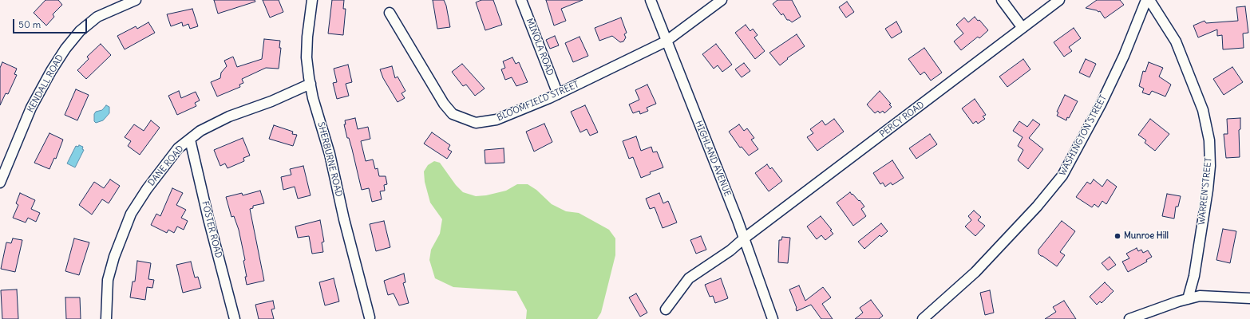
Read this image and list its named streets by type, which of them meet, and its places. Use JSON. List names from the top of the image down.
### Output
{
  "streets": {
    "street": [
      "MINOLA ROAD",
      "KENDALL ROAD",
      "BLOOMFIELD STREET",
      "PERCY ROAD",
      "WASHINGTON STREET",
      "HIGHLAND AVENUE",
      "SHERBURNE ROAD",
      "DANE ROAD",
      "WARREN STREET",
      "FOSTER ROAD"
    ]
  },
  "crossings": [
    ["MINOLA ROAD", "BLOOMFIELD STREET"],
    ["BLOOMFIELD STREET", "HIGHLAND AVENUE"],
    ["PERCY ROAD", "HIGHLAND AVENUE"],
    ["SHERBURNE ROAD", "DANE ROAD"],
    ["DANE ROAD", "FOSTER ROAD"]
  ],
  "places": ["Munroe Hill"],
  "scale_bar": "50 m"
}
